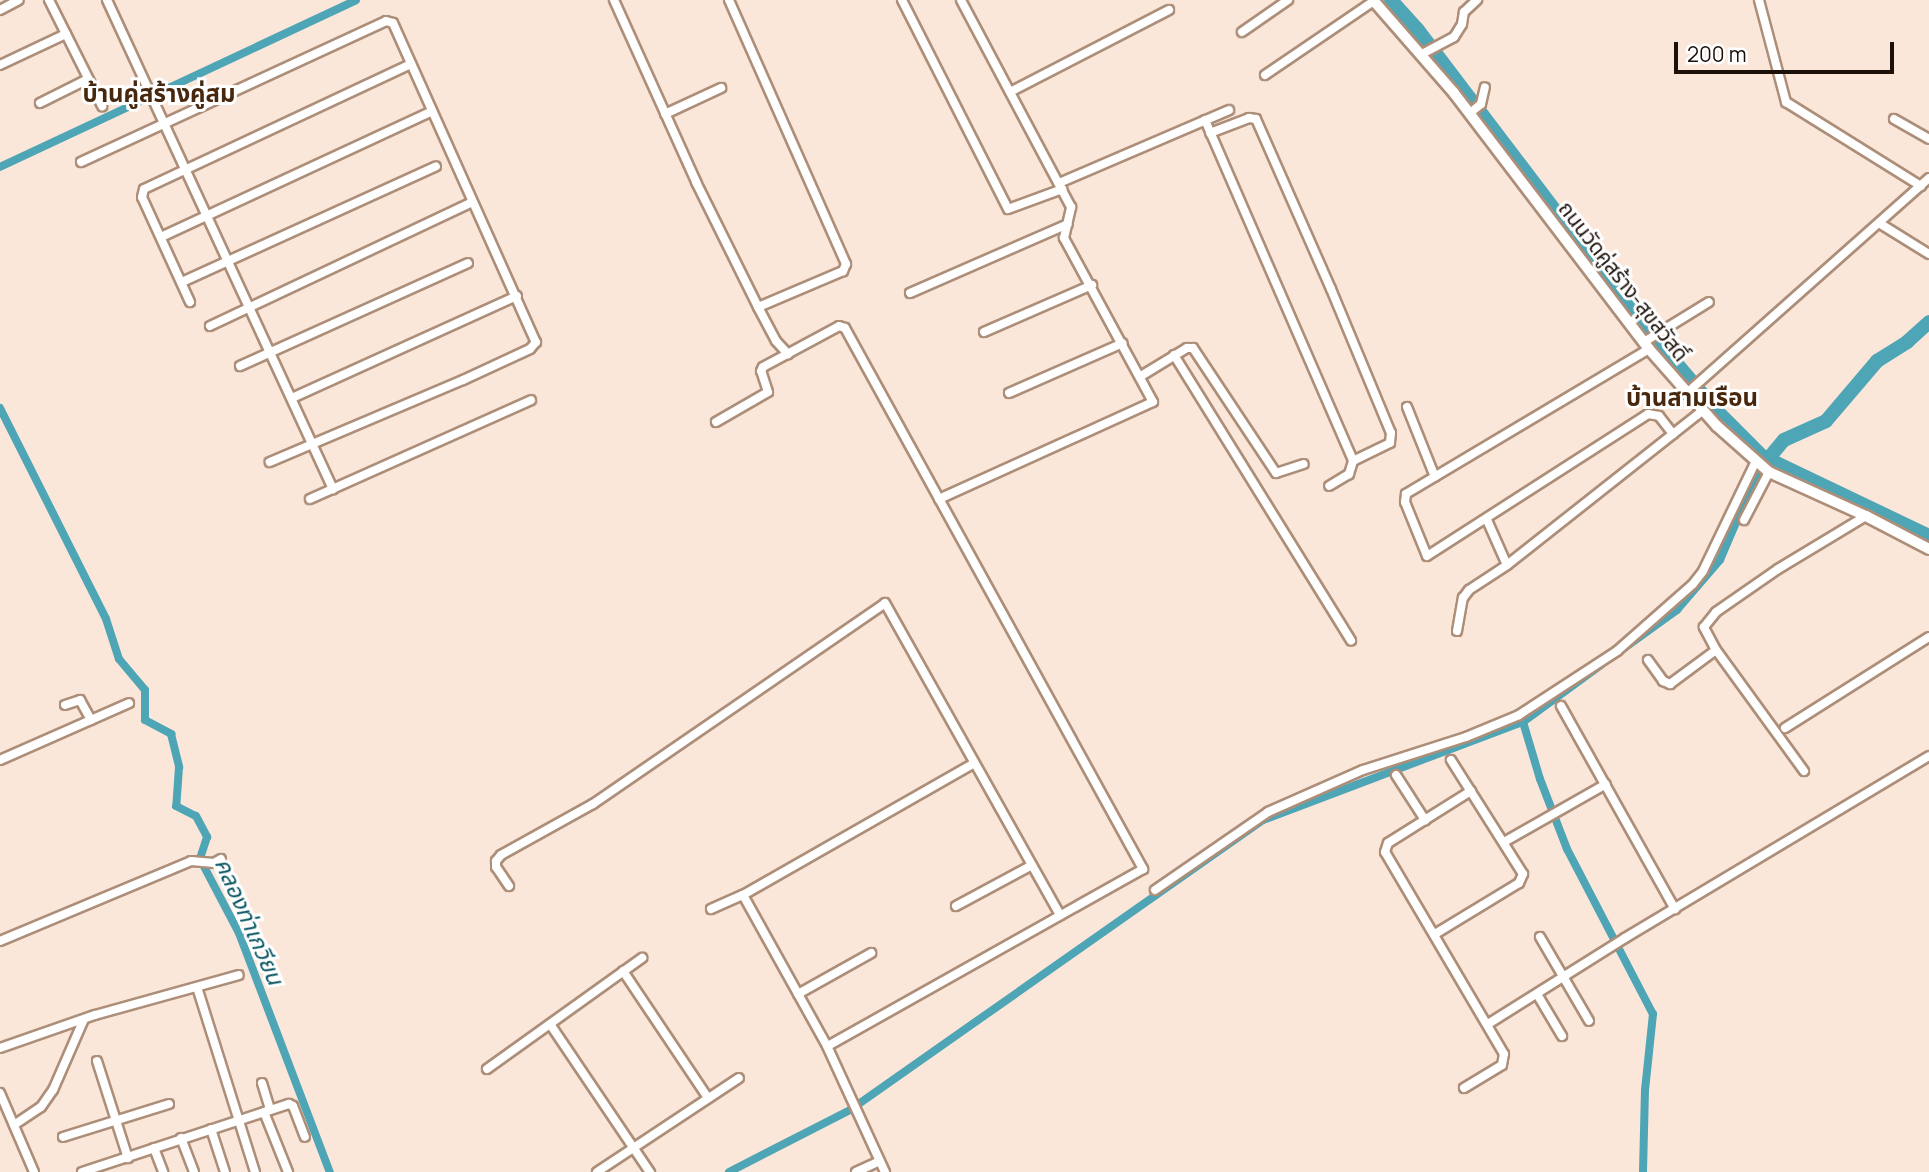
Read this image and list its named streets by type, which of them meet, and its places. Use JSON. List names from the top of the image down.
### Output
{
  "streets": {
    "street": ["ถนนวัดคู่สร้าง-สุขสวัสดิ์"]
  },
  "districts": ["บ้านคู่สร้างคู่สม", "บ้านสามเรือน"],
  "water": ["คลองท่าเกวียน"],
  "scale_bar": "200 m"
}
